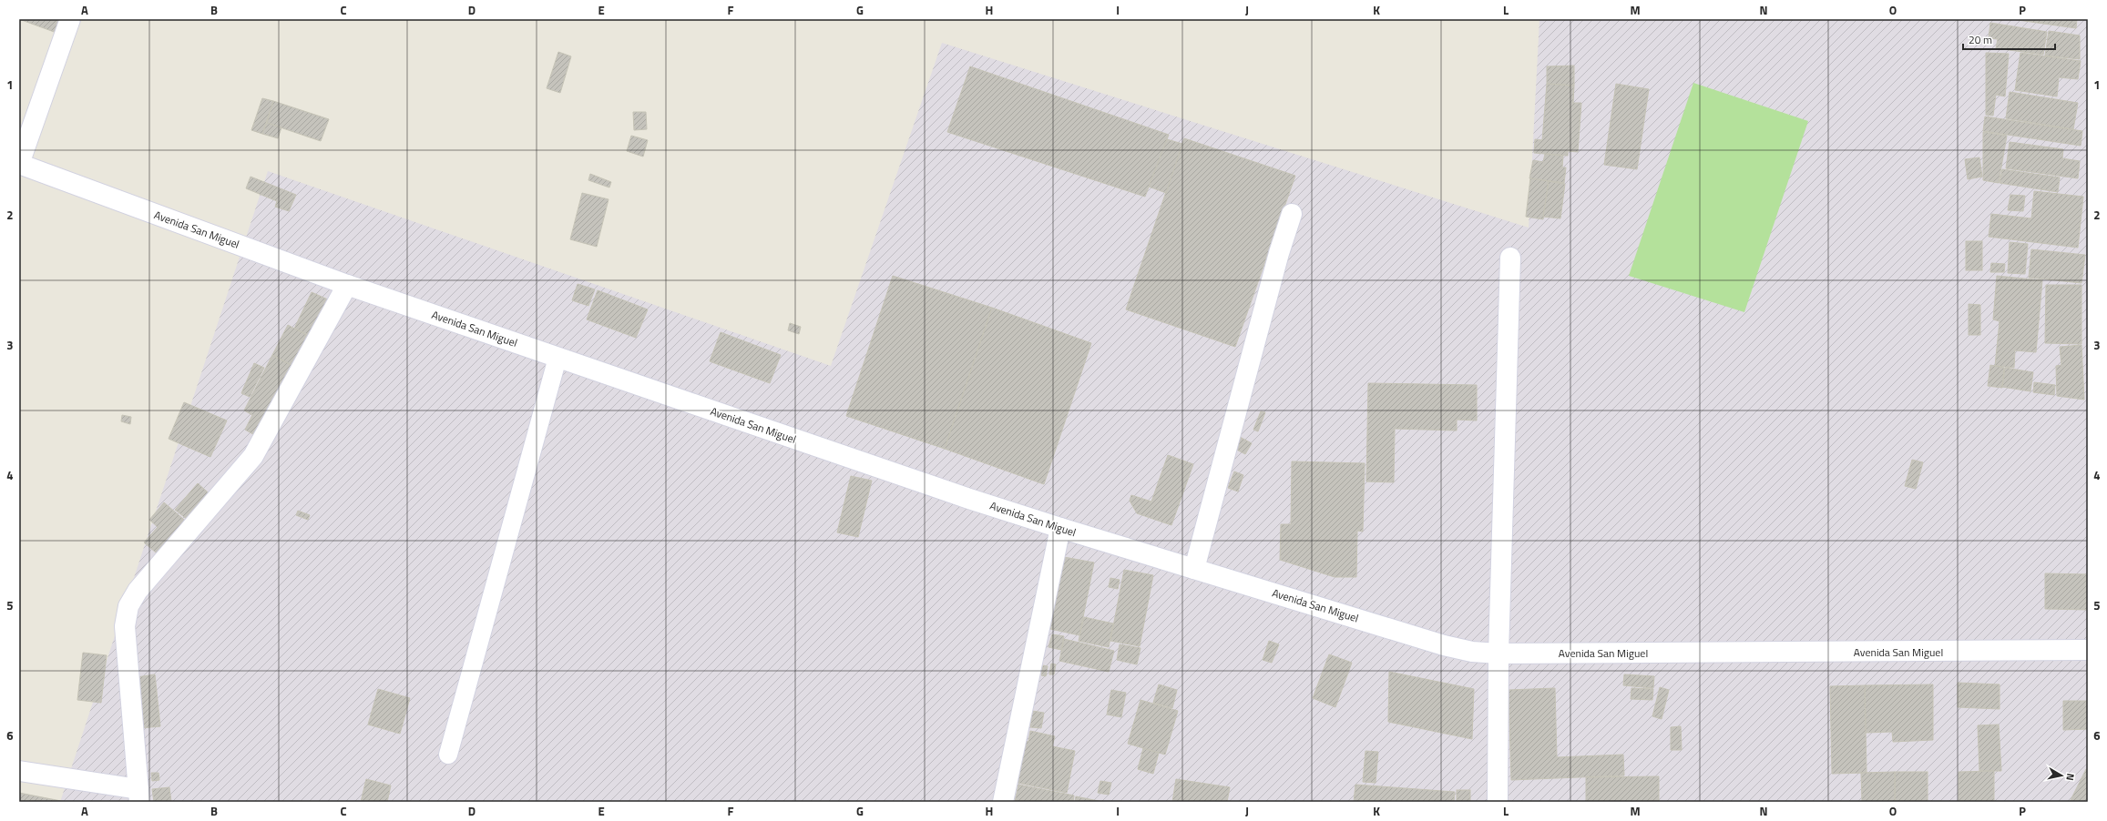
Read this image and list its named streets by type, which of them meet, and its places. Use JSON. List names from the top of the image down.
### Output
{
  "streets": {
    "street": ["Avenida San Miguel"]
  },
  "scale_bar": "20 m",
  "north": "right",
  "grid": {
    "columns": [
      "A",
      "B",
      "C",
      "D",
      "E",
      "F",
      "G",
      "H",
      "I",
      "J",
      "K",
      "L",
      "M",
      "N",
      "O",
      "P"
    ],
    "rows": [
      "1",
      "2",
      "3",
      "4",
      "5",
      "6"
    ]
  }
}
